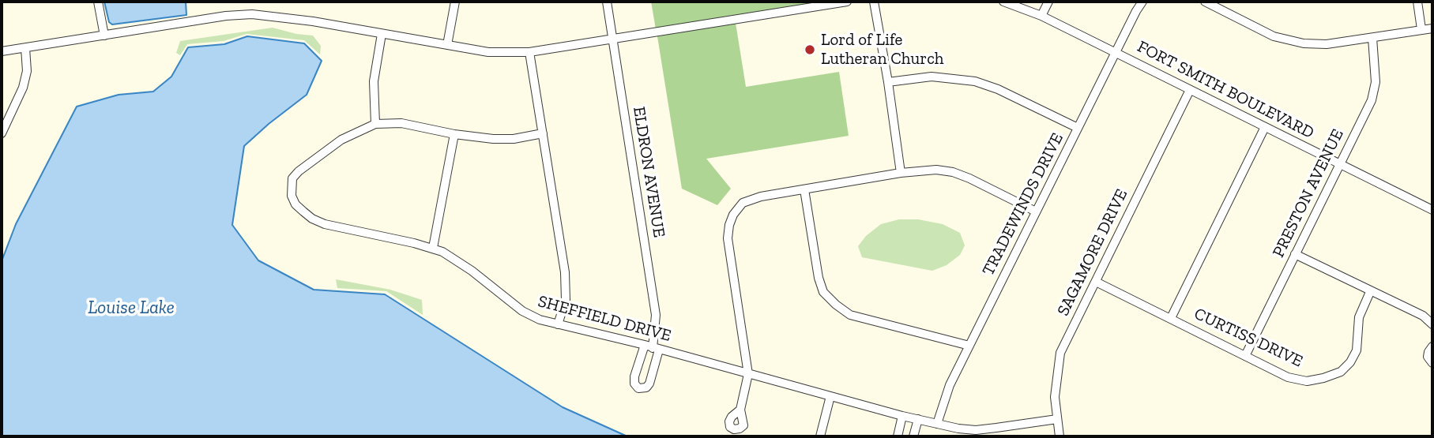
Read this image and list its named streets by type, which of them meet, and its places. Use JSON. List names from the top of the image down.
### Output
{
  "streets": {
    "street": [
      "FORT SMITH BOULEVARD",
      "ELDRON AVENUE",
      "PRESTON AVENUE",
      "TRADEWINDS DRIVE",
      "SAGAMORE DRIVE",
      "SHEFFIELD DRIVE",
      "CURTISS DRIVE"
    ]
  },
  "crossings": [
    ["FORT SMITH BOULEVARD", "PRESTON AVENUE"],
    ["FORT SMITH BOULEVARD", "TRADEWINDS DRIVE"],
    ["FORT SMITH BOULEVARD", "SAGAMORE DRIVE"],
    ["ELDRON AVENUE", "SHEFFIELD DRIVE"],
    ["PRESTON AVENUE", "CURTISS DRIVE"],
    ["TRADEWINDS DRIVE", "SHEFFIELD DRIVE"],
    ["SAGAMORE DRIVE", "SHEFFIELD DRIVE"],
    ["SAGAMORE DRIVE", "CURTISS DRIVE"]
  ],
  "water": ["Louise Lake"],
  "places": ["Lord of Life Lutheran Church"]
}
